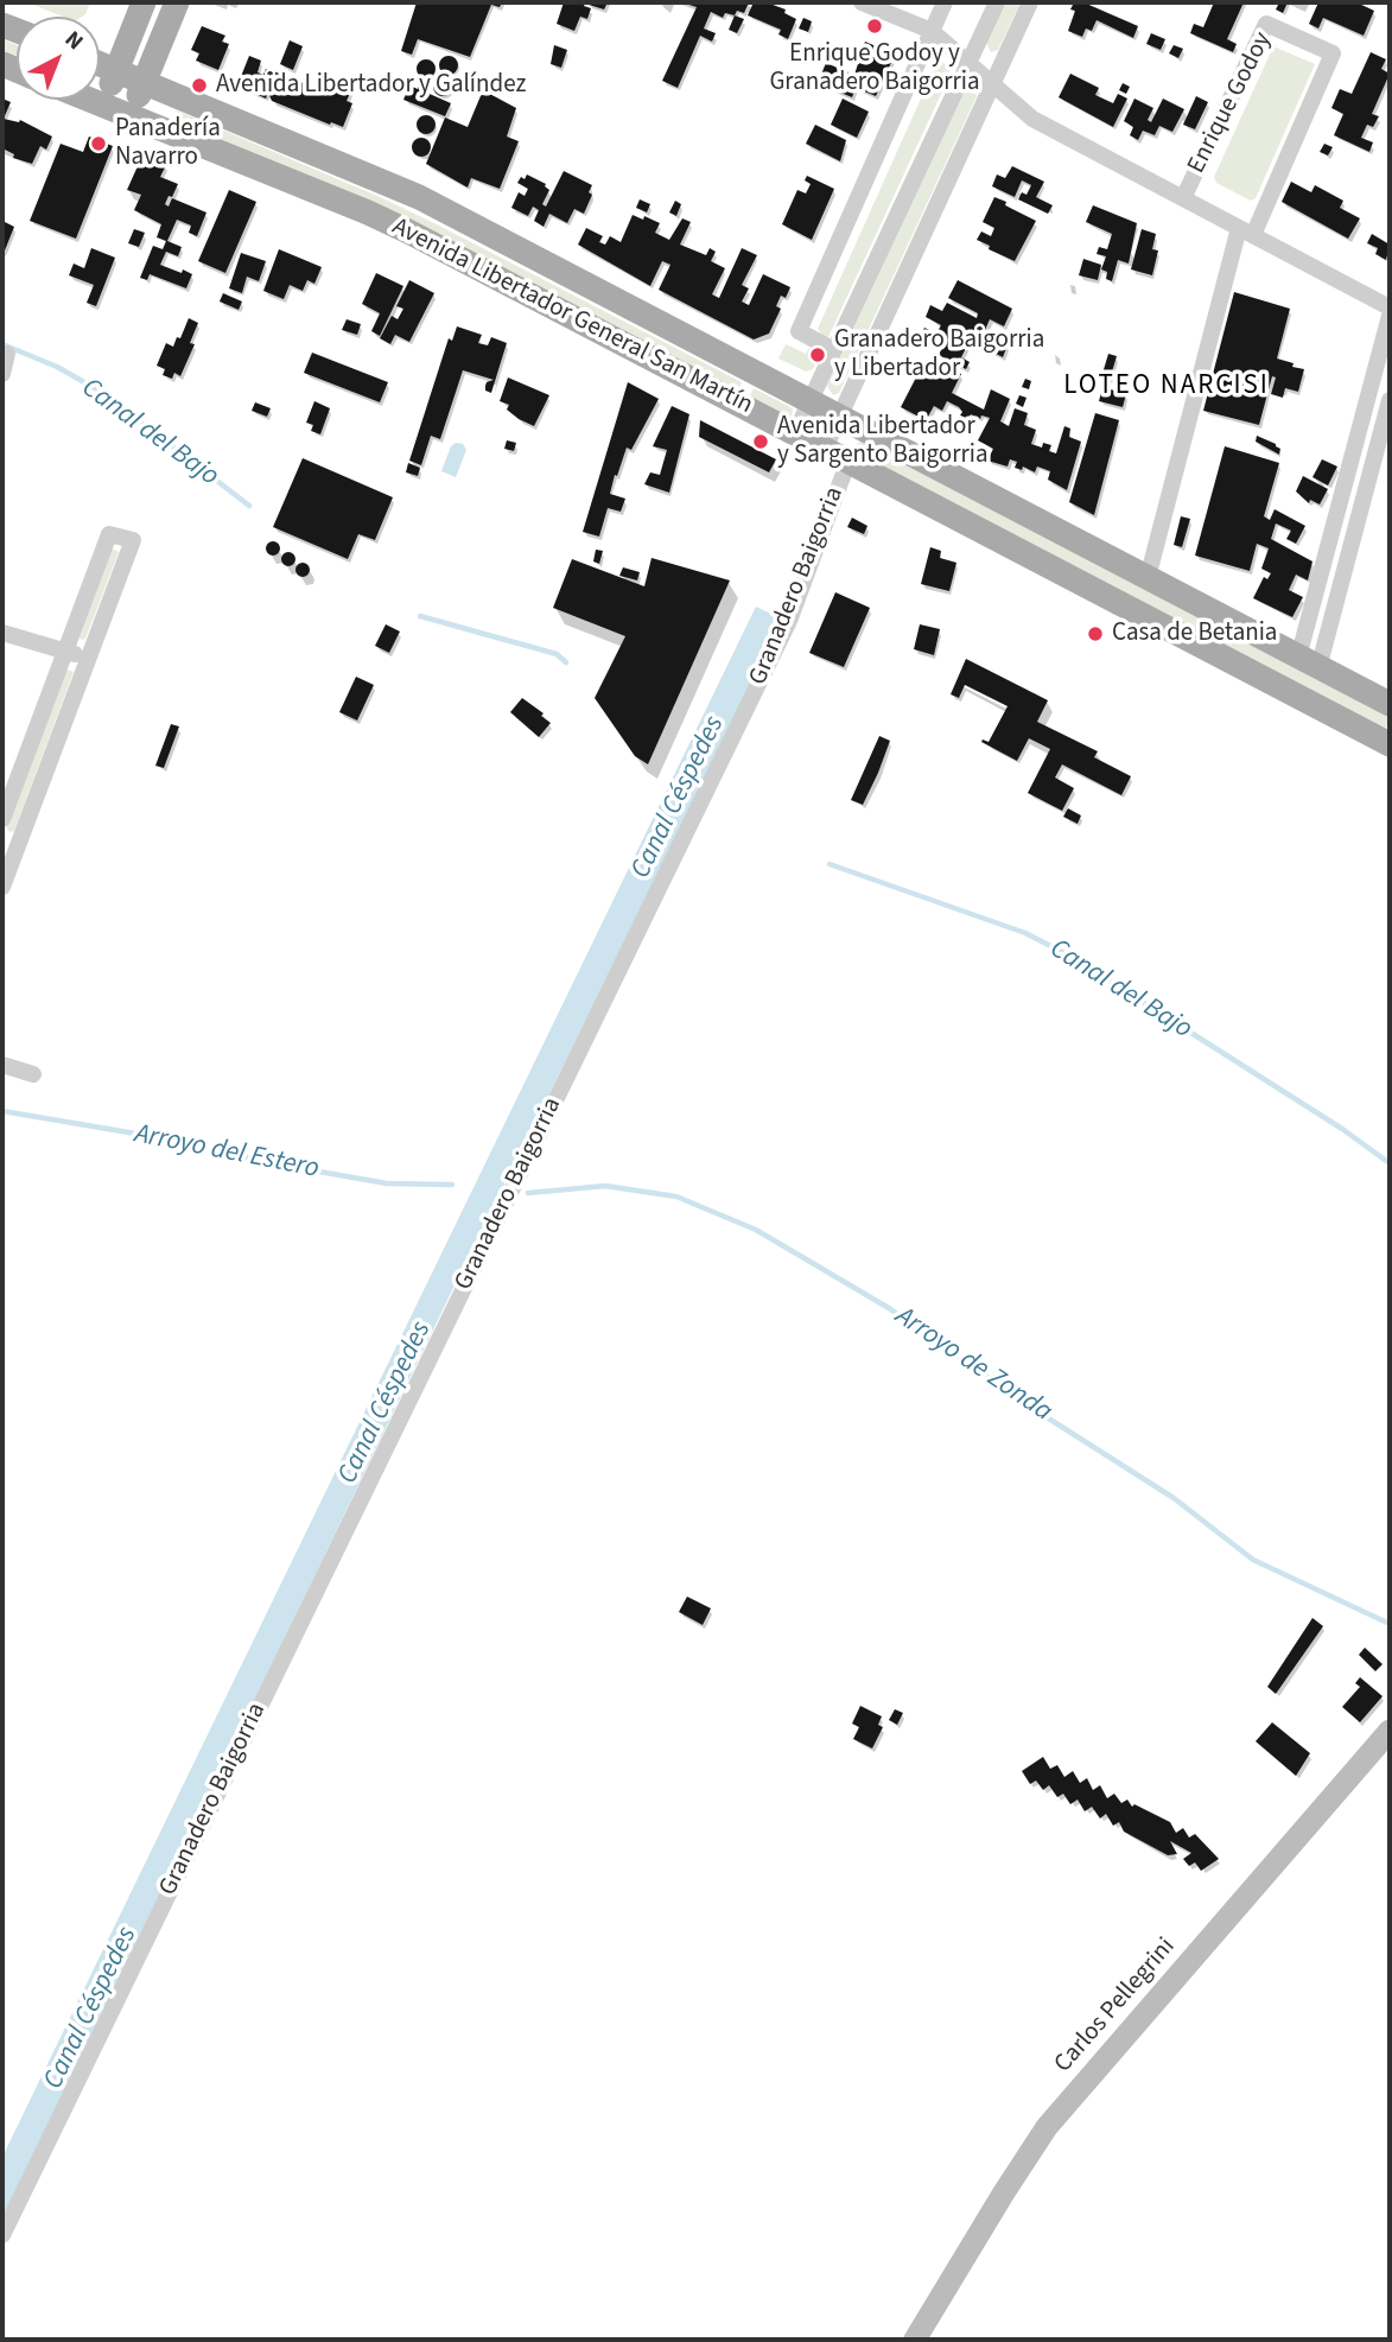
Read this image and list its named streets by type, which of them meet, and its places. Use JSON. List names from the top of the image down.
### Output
{
  "streets": {
    "main road": ["Avenida Libertador General San Martín", "Carlos Pellegrini"],
    "street": ["Enrique Godoy", "Granadero Baigorria"]
  },
  "crossings": [
    ["Enrique Godoy", "Granadero Baigorria"],
    ["Avenida Libertador General San Martín", "Granadero Baigorria"]
  ],
  "districts": ["LOTEO NARCISI"],
  "water": [
    "Canal del Bajo",
    "Canal Céspedes",
    "Arroyo del Estero",
    "Arroyo de Zonda"
  ],
  "places": [
    "Enrique Godoy y Granadero Baigorria",
    "Avenida Libertador y Galíndez",
    "Panadería Navarro",
    "Granadero Baigorria y Libertador",
    "Avenida Libertador y Sargento Baigorria",
    "Casa de Betania"
  ],
  "north": "top right"
}
